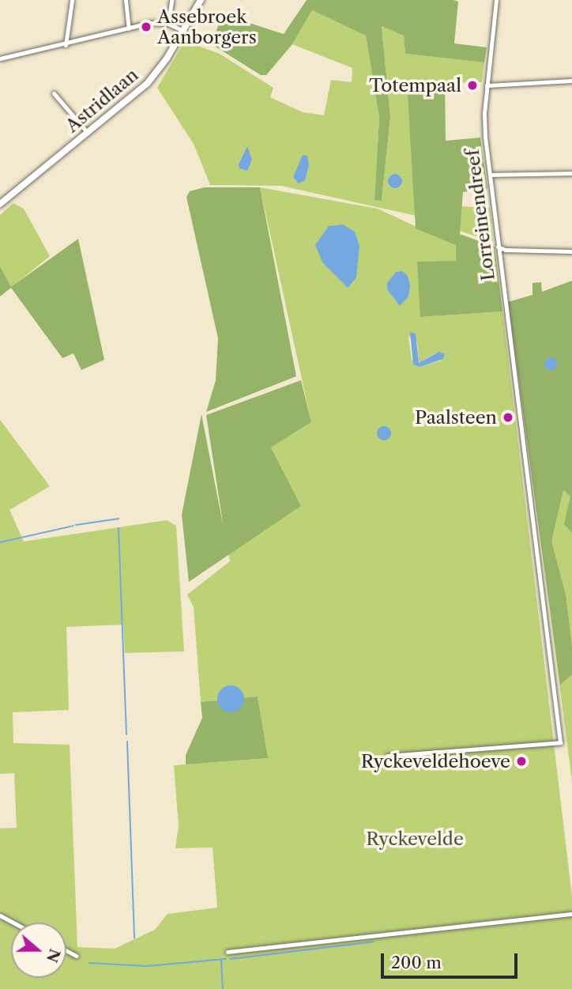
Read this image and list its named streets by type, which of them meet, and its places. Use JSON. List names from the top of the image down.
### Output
{
  "streets": {
    "main road": ["Astridlaan"],
    "street": ["Lorreinendreef"]
  },
  "parks": ["Ryckevelde"],
  "places": [
    "Assebroek Aanborgers",
    "Totempaal",
    "Paalsteen",
    "Ryckeveldehoeve"
  ],
  "scale_bar": "200 m",
  "north": "right"
}
